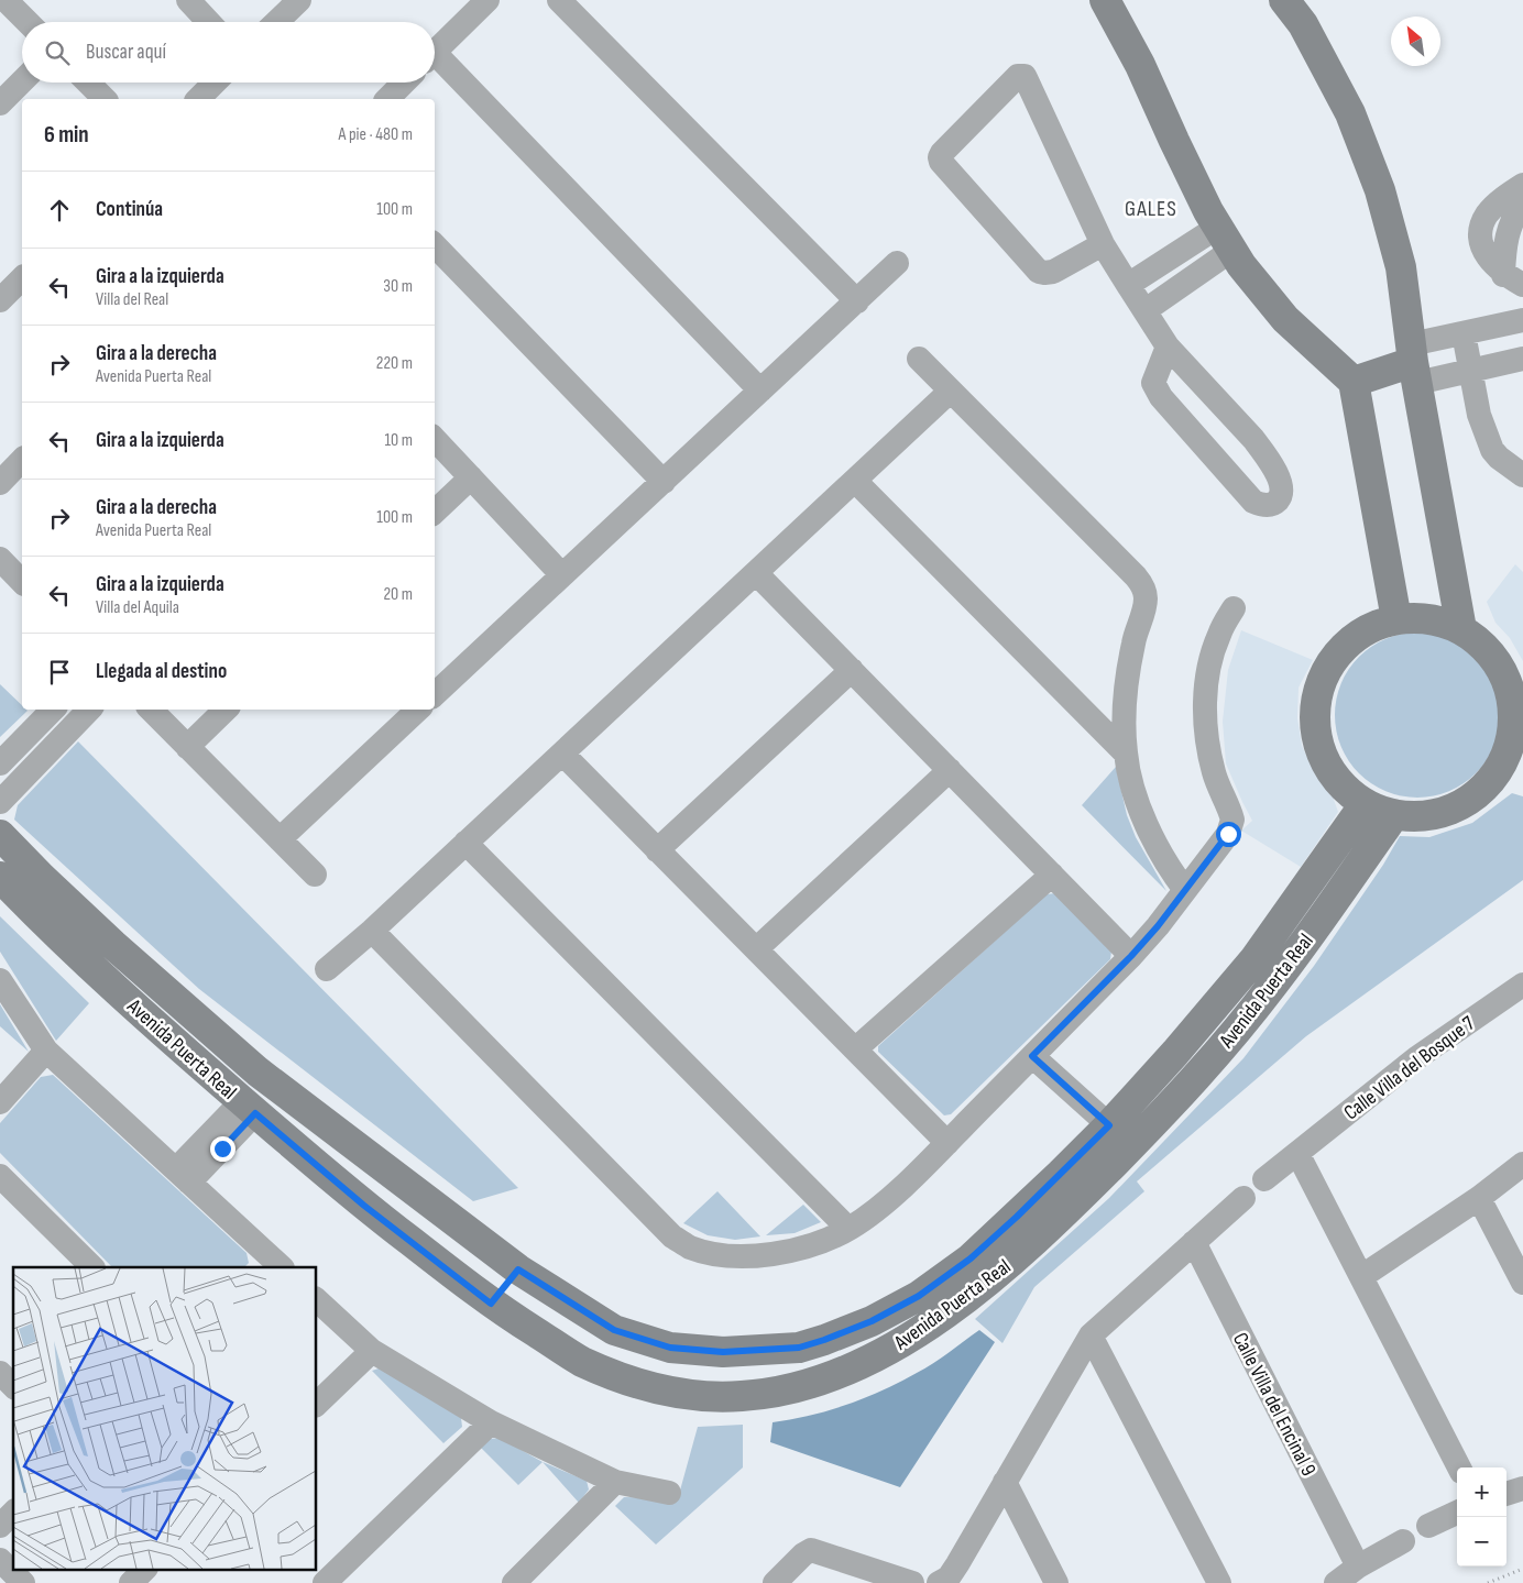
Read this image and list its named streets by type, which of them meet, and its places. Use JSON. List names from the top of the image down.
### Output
{
  "streets": {
    "main road": ["Avenida Puerta Real"],
    "street": ["Calle Villa del Bosque 7", "Calle Villa del Encinal 9"]
  },
  "districts": ["GALES"],
  "north": "top left",
  "page": {
    "search": "Buscar aquí",
    "heading": ["6 min", "A pie · 480 m"],
    "list": [
      ["Continúa", "100 m"],
      ["Gira a la izquierda", "Villa del Real", "30 m"],
      ["Gira a la derecha", "Avenida Puerta Real", "220 m"],
      ["Gira a la izquierda", "10 m"],
      ["Gira a la derecha", "Avenida Puerta Real", "100 m"],
      ["Gira a la izquierda", "Villa del Aquila", "20 m"],
      "Llegada al destino"
    ],
    "map_buttons": ["+", "−"]
  }
}
